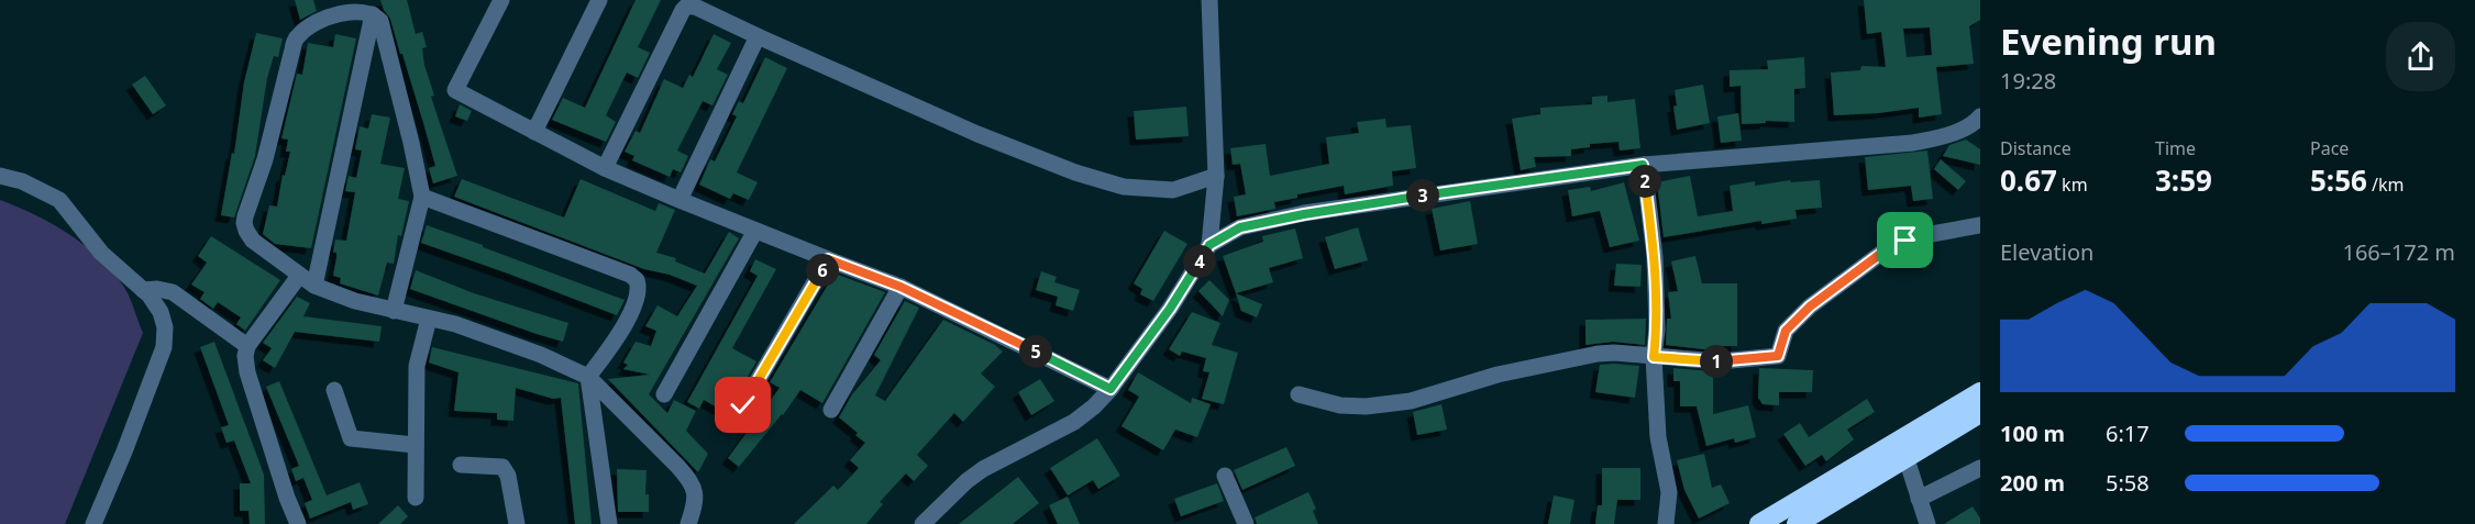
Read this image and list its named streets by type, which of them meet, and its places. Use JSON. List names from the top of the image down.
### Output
{
  "page": {
    "heading": ["Evening run", "19:28"],
    "stats": [
      ["Distance", "0.67 km"],
      ["Time", "3:59"],
      ["Pace", "5:56 /km"]
    ],
    "pins": [
      "2",
      "3",
      "4",
      "6",
      "5",
      "1"
    ],
    "chart": ["Elevation", "166–172 m"],
    "list": [
      {
        "name": "100 m",
        "note": "6:17"
      },
      {
        "name": "200 m",
        "note": "5:58"
      }
    ]
  }
}
